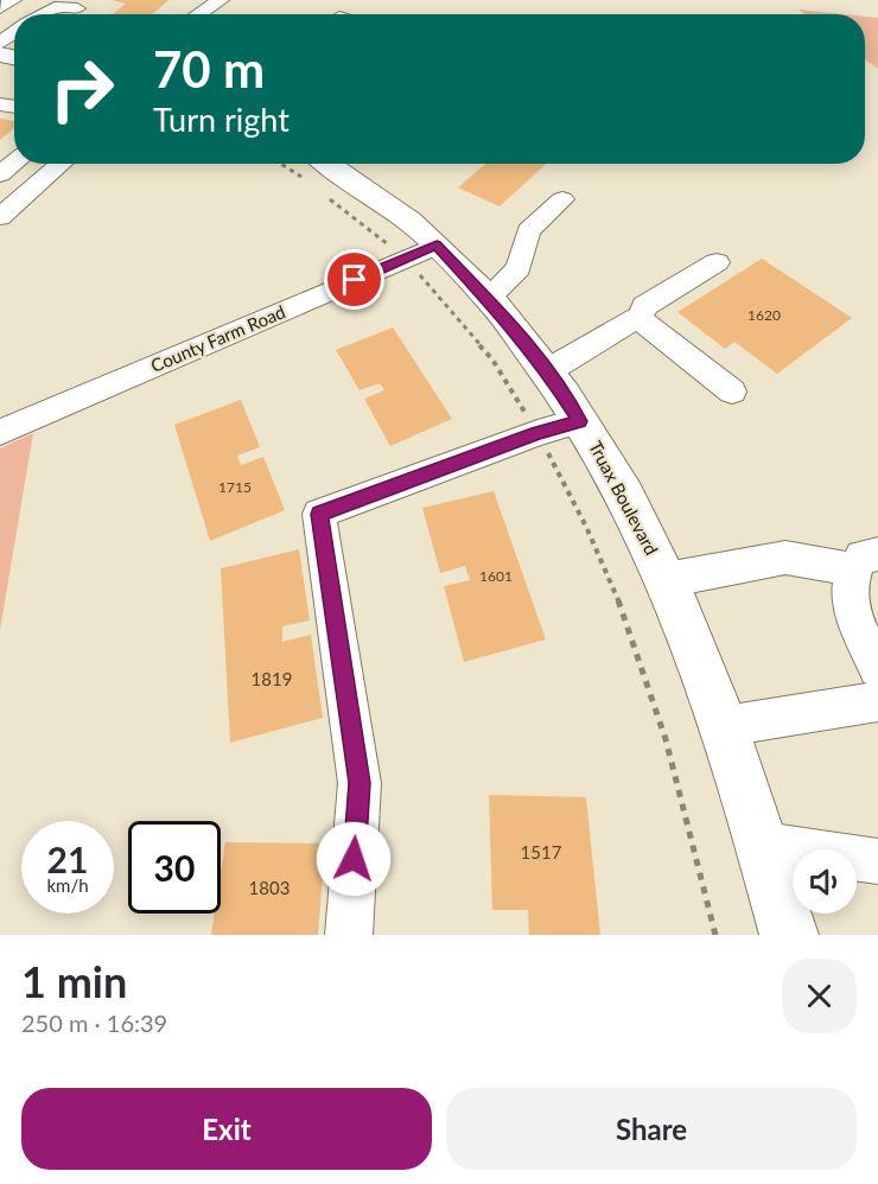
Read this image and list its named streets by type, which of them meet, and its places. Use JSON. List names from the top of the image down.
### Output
{
  "streets": {
    "main road": ["Truax Boulevard"],
    "street": ["County Farm Road"]
  },
  "crossings": [
    ["County Farm Road", "Truax Boulevard"]
  ],
  "house_numbers": [
    "1620",
    "1715",
    "1601",
    "1819",
    "1517",
    "1803"
  ],
  "page": {
    "turn": ["70 m", "Turn right"],
    "speed": "21 km/h",
    "limit": "30",
    "heading": ["1 min", "250 m · 16:39"],
    "buttons": ["Exit", "Share"]
  }
}
